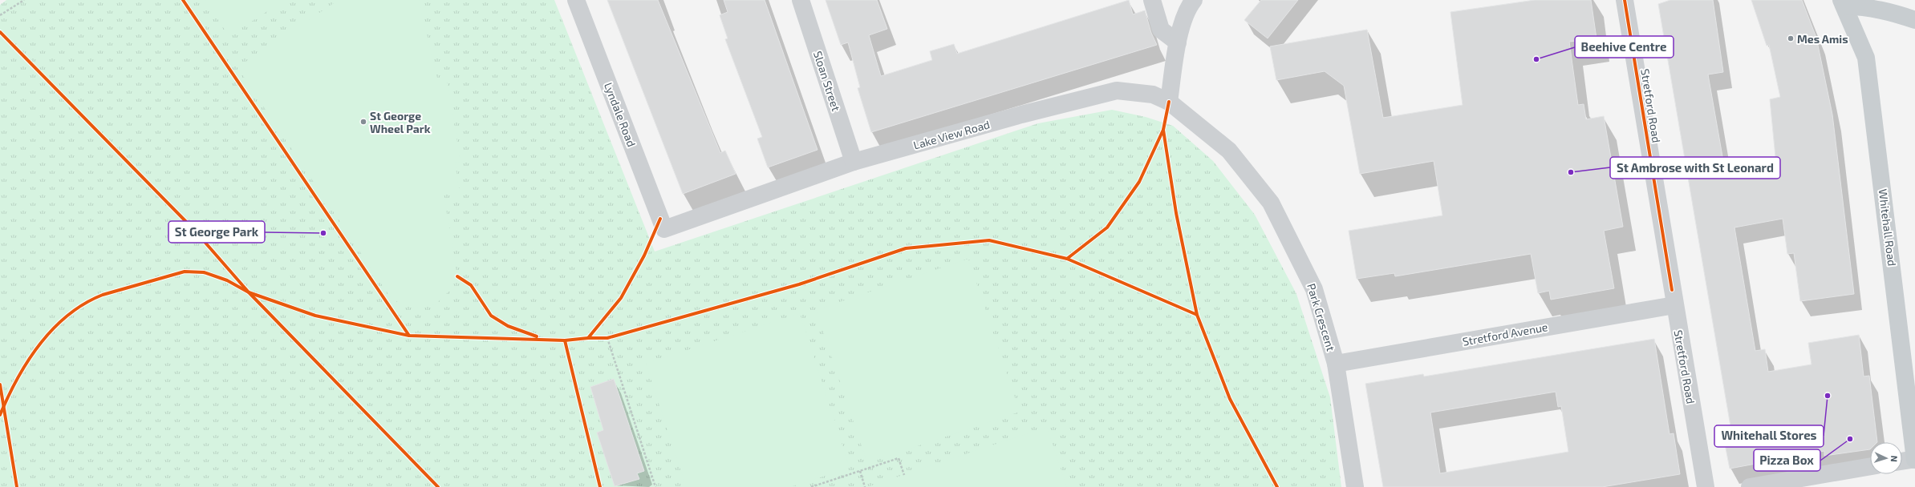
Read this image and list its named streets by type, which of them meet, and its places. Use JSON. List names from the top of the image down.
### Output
{
  "streets": {
    "main road": ["Whitehall Road"],
    "street": [
      "Sloan Street",
      "Stretford Road",
      "Lyndale Road",
      "Lake View Road",
      "Park Crescent",
      "Stretford Avenue"
    ]
  },
  "crossings": [
    ["Sloan Street", "Lake View Road"],
    ["Stretford Road", "Stretford Avenue"],
    ["Lyndale Road", "Lake View Road"],
    ["Lake View Road", "Park Crescent"],
    ["Park Crescent", "Stretford Avenue"]
  ],
  "places": [
    "Mes Amis",
    "Beehive Centre",
    "St George Wheel Park",
    "St Ambrose with St Leonard",
    "St George Park",
    "Whitehall Stores",
    "Pizza Box"
  ],
  "north": "right"
}
